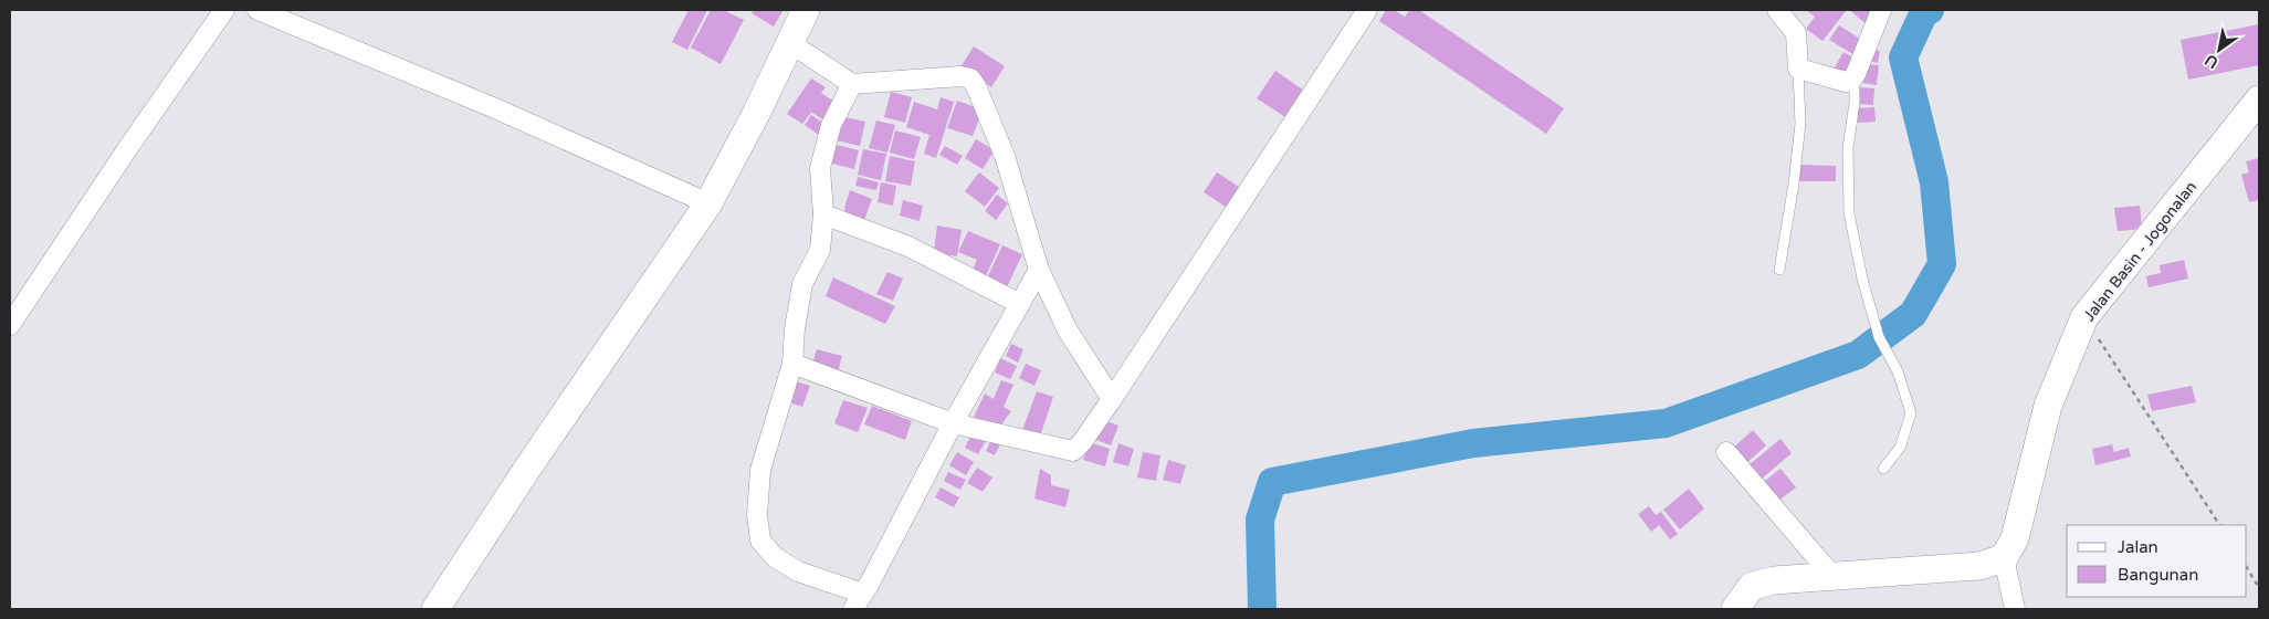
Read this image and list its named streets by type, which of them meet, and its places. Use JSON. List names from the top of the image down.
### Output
{
  "streets": {
    "main road": ["Jalan Basin - Jogonalan"]
  },
  "legend": ["Jalan", "Bangunan"],
  "north": "bottom left"
}
